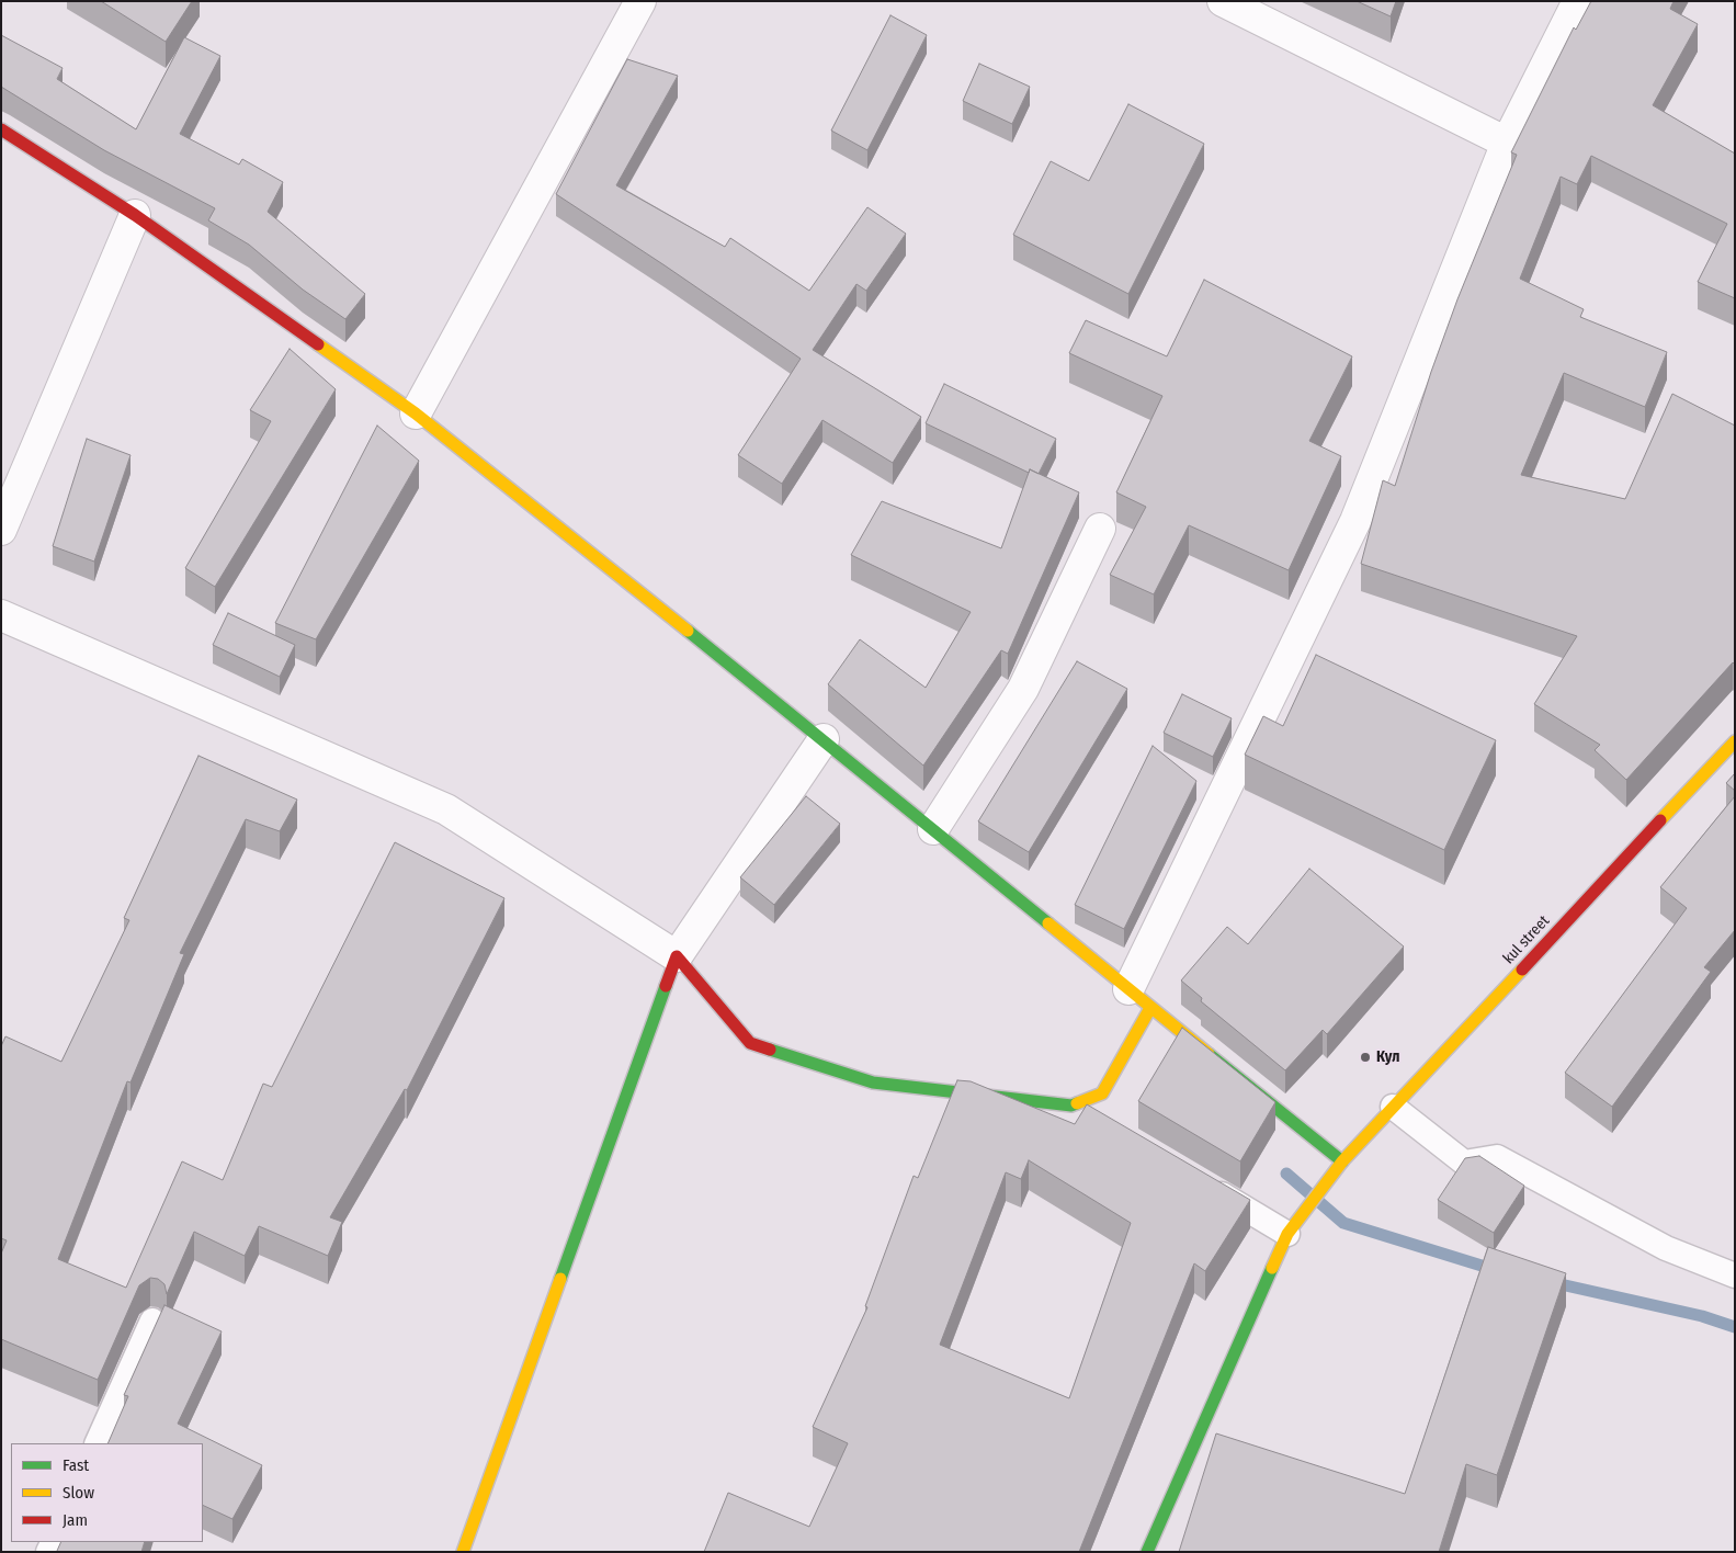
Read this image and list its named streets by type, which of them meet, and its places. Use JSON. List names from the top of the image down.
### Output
{
  "streets": {
    "street": ["kul street"]
  },
  "places": ["Кул"],
  "legend": ["Fast", "Slow", "Jam"]
}
